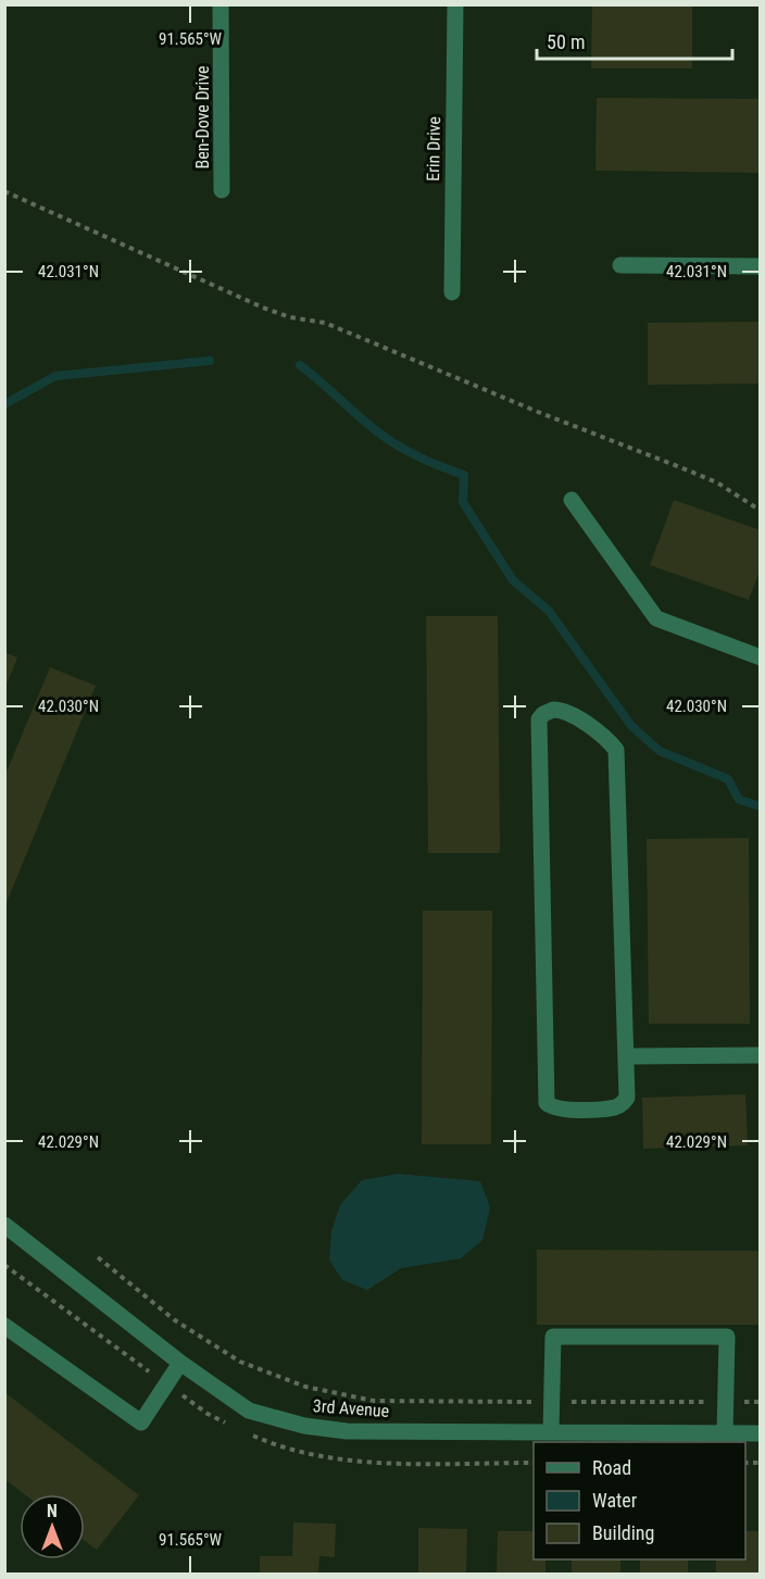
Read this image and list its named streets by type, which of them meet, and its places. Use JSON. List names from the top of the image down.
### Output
{
  "streets": {
    "street": ["Ben-Dove Drive", "Erin Drive", "3rd Avenue"]
  },
  "legend": ["Road", "Water", "Building"],
  "scale_bar": "50 m",
  "north": "top",
  "coordinates": [
    "91.565°W",
    "42.031°N",
    "42.030°N",
    "42.029°N"
  ]
}
